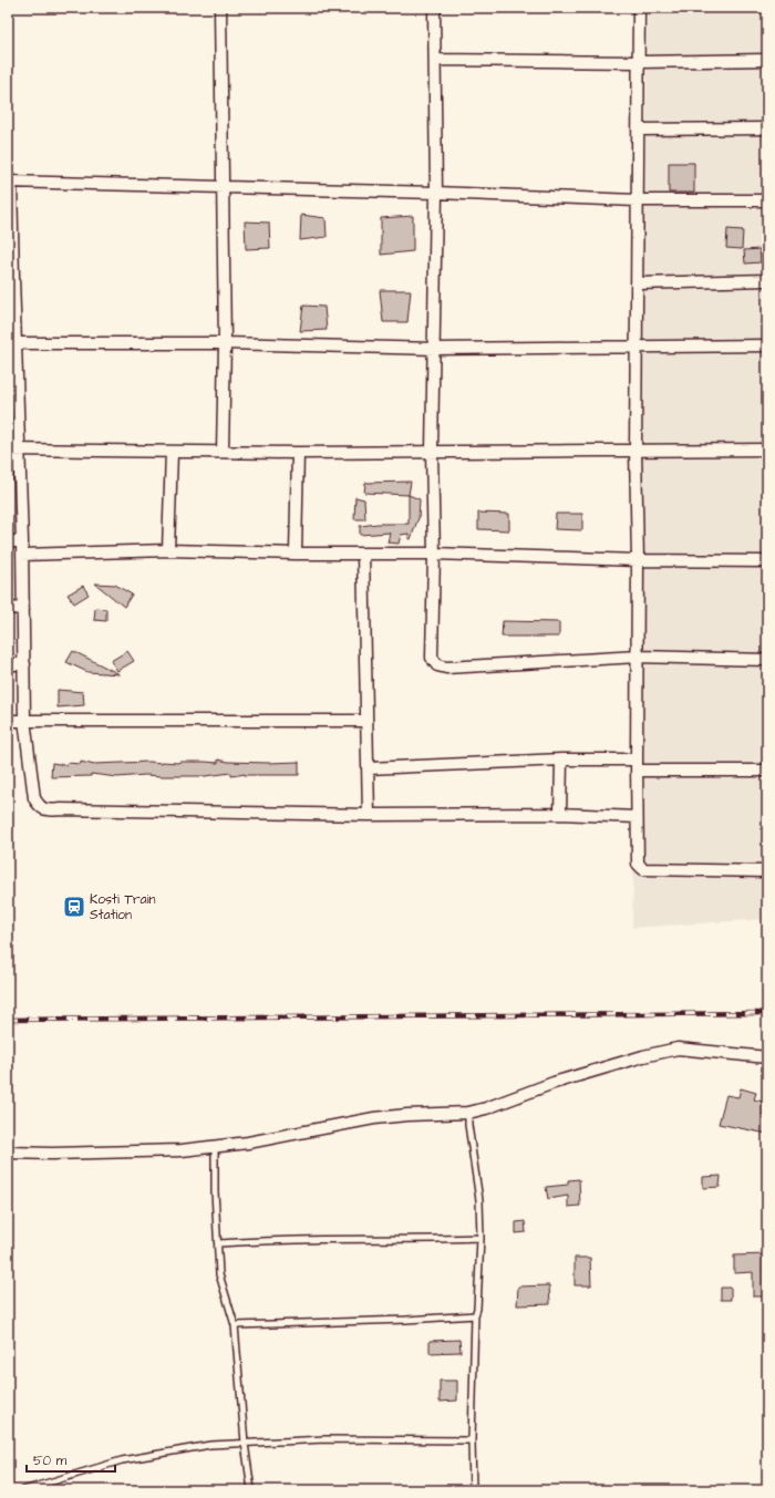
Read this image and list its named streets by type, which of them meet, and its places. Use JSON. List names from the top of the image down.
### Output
{
  "places": {
    "station": ["Kosti Train Station"]
  },
  "scale_bar": "50 m"
}
